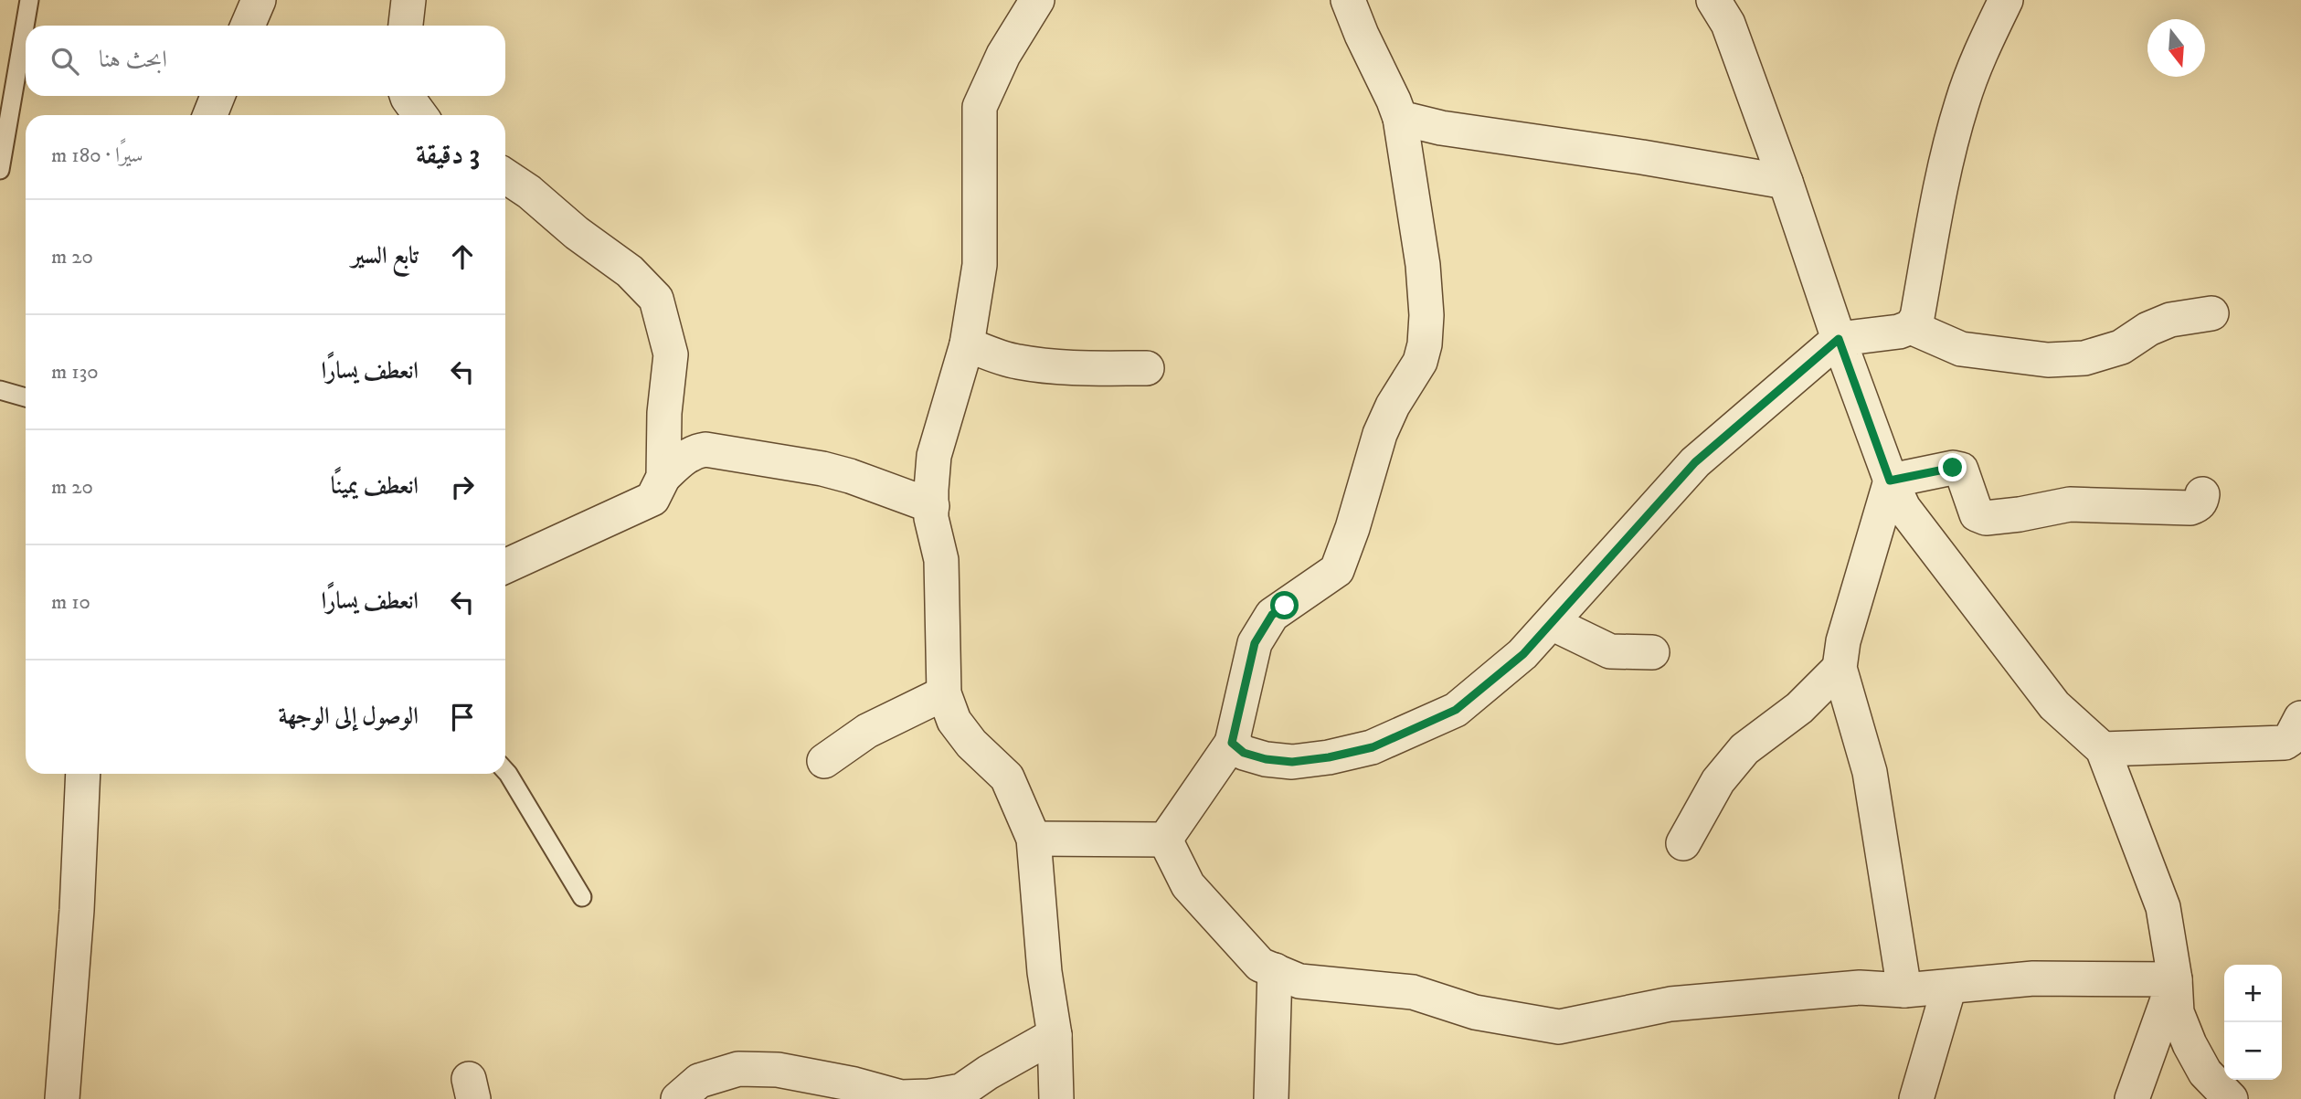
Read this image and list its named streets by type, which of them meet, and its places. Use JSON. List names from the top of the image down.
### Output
{
  "north": "bottom",
  "page": {
    "search": "ابحث هنا",
    "heading": ["3 دقيقة", "سيرًا · 180 m"],
    "list": [
      ["تابع السير", "20 m"],
      ["انعطف يسارًا", "130 m"],
      ["انعطف يمينًا", "20 m"],
      ["انعطف يسارًا", "10 m"],
      "الوصول إلى الوجهة"
    ],
    "map_buttons": ["+", "−"]
  }
}
